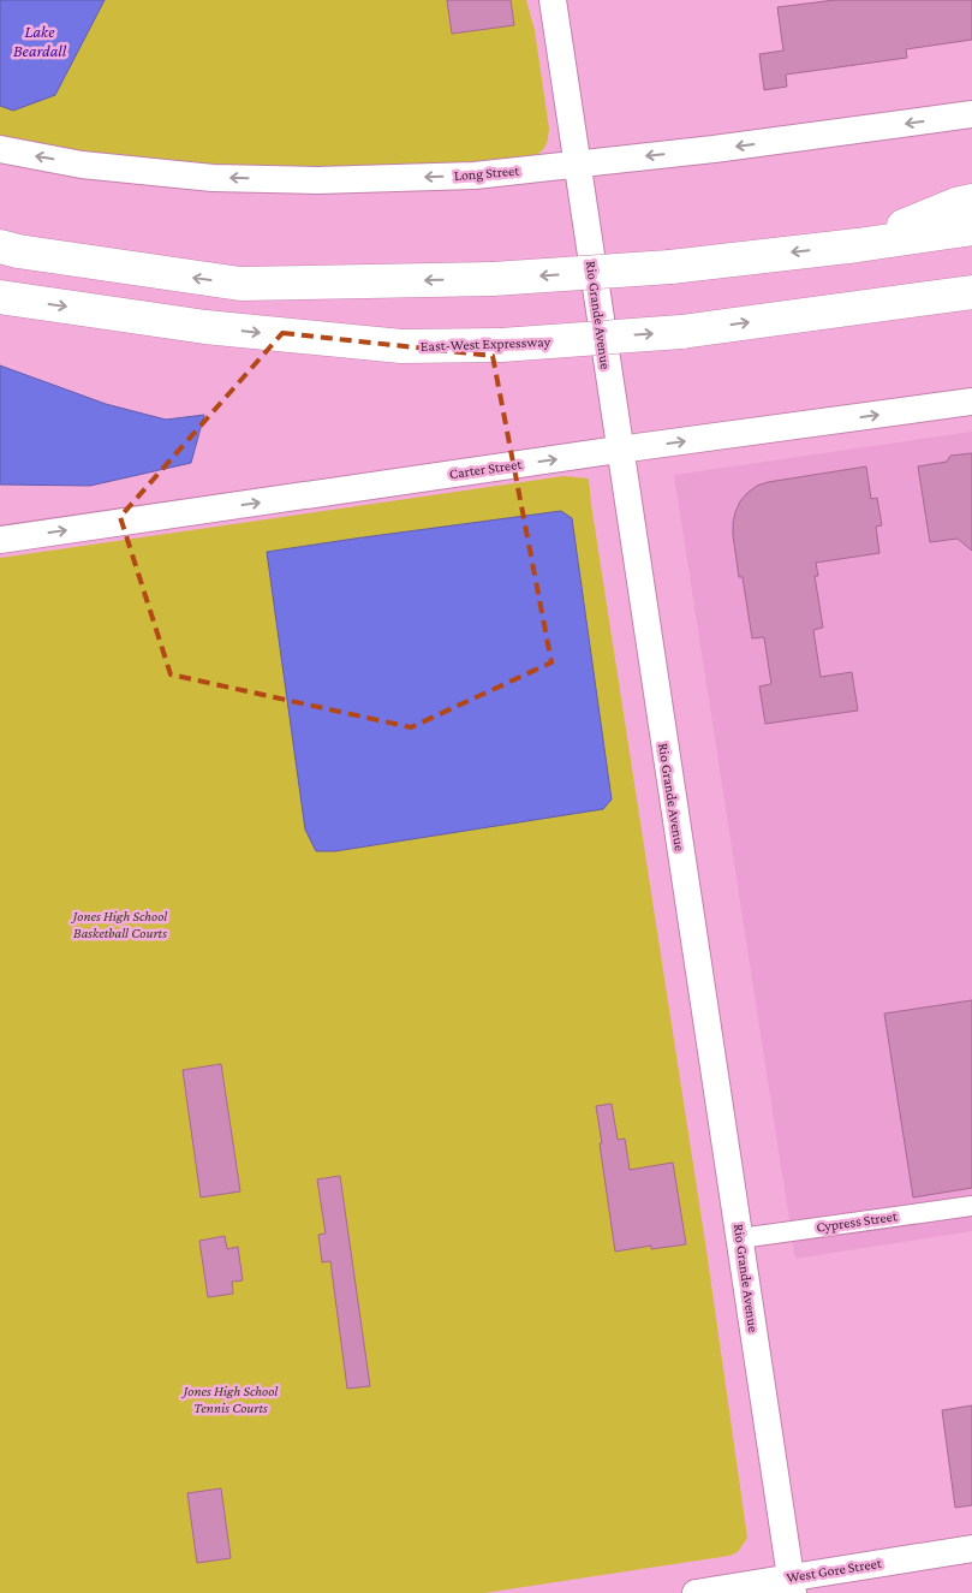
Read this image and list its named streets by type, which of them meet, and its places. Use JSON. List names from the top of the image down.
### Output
{
  "streets": {
    "highway": ["East-West Expressway"],
    "street": [
      "Long Street",
      "Rio Grande Avenue",
      "Carter Street",
      "Cypress Street",
      "West Gore Street"
    ]
  },
  "crossings": [
    ["Long Street", "Rio Grande Avenue"],
    ["Rio Grande Avenue", "Carter Street"],
    ["Rio Grande Avenue", "Cypress Street"],
    ["Rio Grande Avenue", "West Gore Street"]
  ],
  "one_way": ["Long Street", "Carter Street"],
  "water": ["Lake Beardall"],
  "parks": ["Jones High School Basketball Courts", "Jones High School Tennis Courts"]
}
